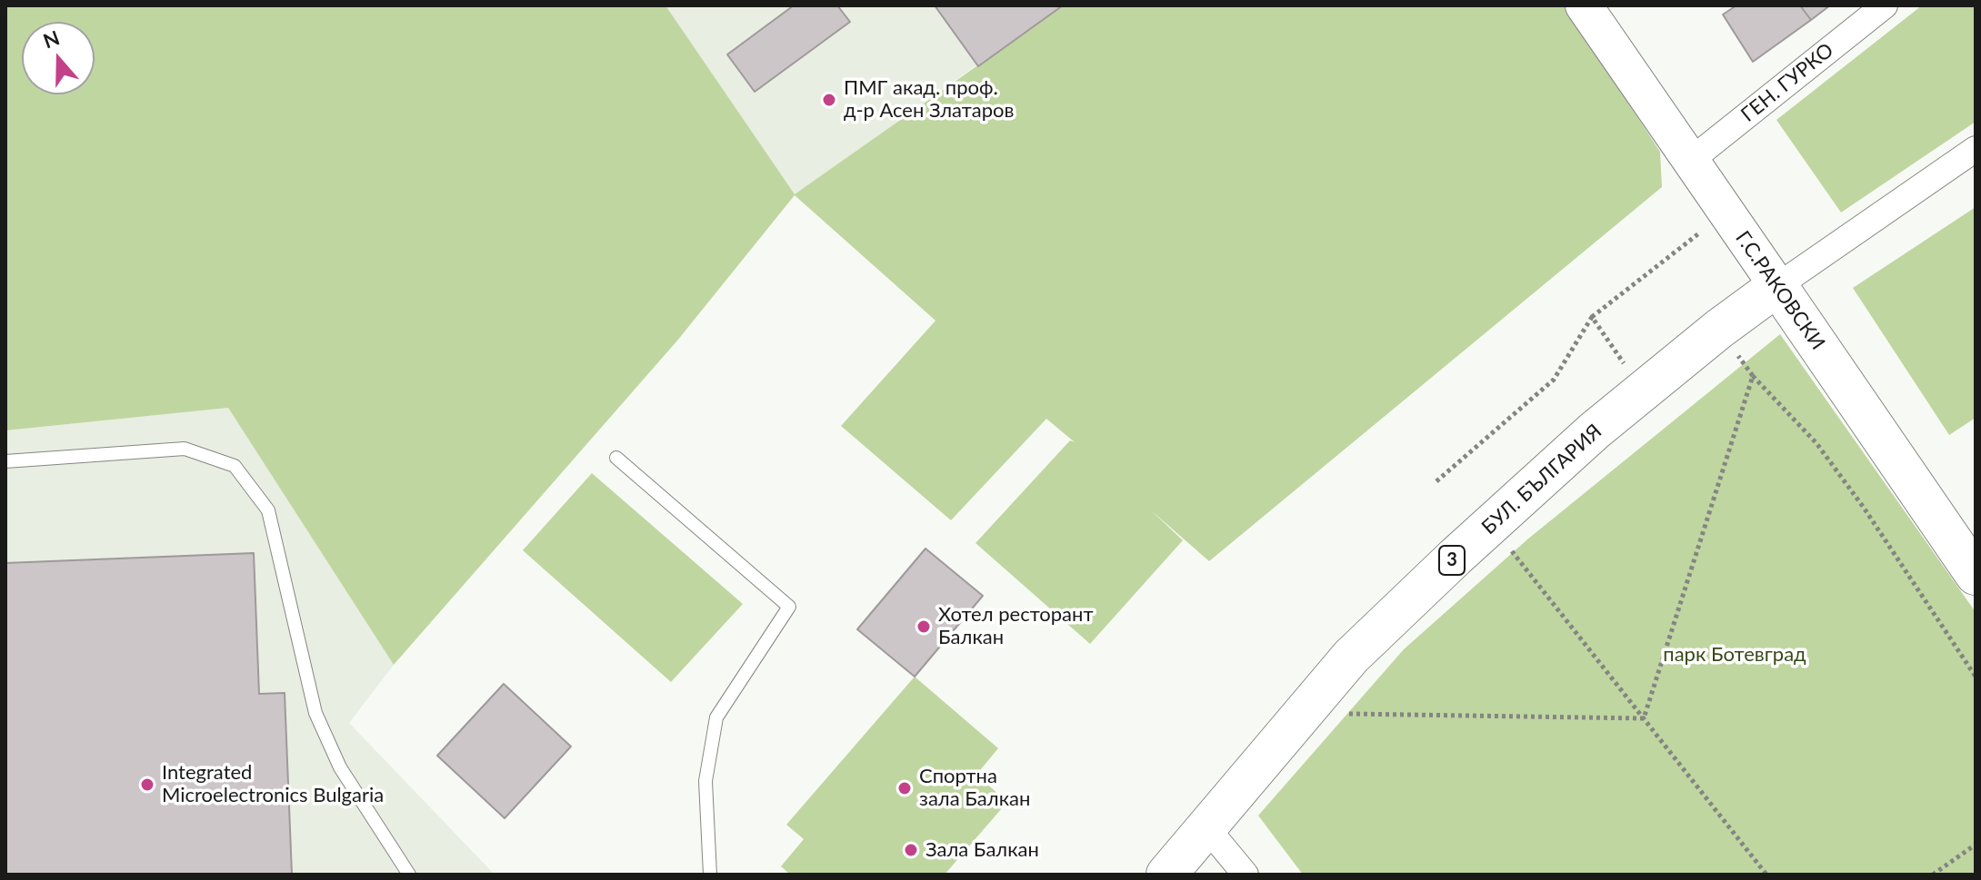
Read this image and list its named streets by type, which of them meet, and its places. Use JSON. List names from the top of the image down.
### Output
{
  "streets": {
    "main road": ["Г.С.РАКОВСКИ", "БУЛ. БЪЛГАРИЯ", "3"],
    "street": ["ГЕН. ГУРКО"]
  },
  "crossings": [
    ["ГЕН. ГУРКО", "Г.С.РАКОВСКИ"],
    ["Г.С.РАКОВСКИ", "БУЛ. БЪЛГАРИЯ"]
  ],
  "parks": ["парк Ботевград"],
  "places": [
    "ПМГ акад. проф. д-р Асен Златаров",
    "Хотел ресторант Балкан",
    "Integrated Microelectronics Bulgaria",
    "Спортна зала Балкан",
    "Зала Балкан"
  ],
  "north": "top"
}
